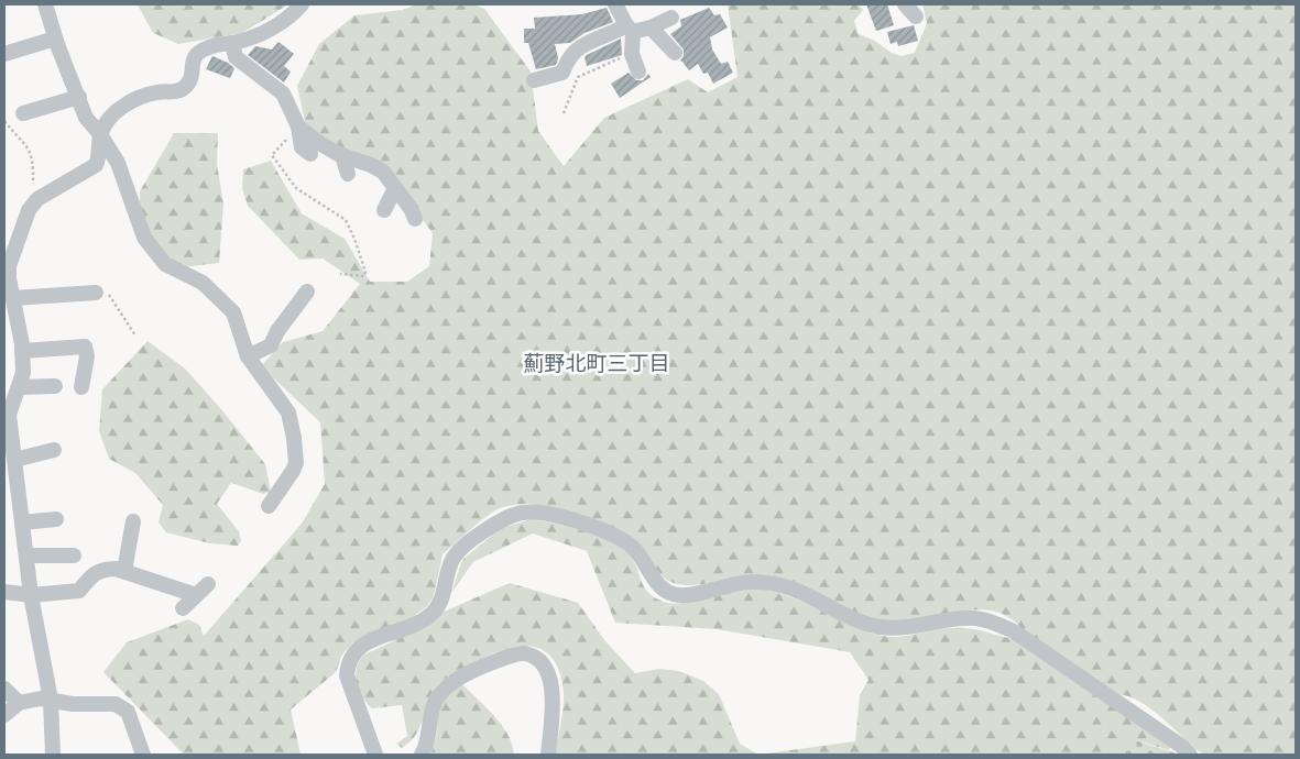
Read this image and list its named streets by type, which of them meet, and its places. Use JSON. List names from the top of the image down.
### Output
{
  "districts": ["薊野北町三丁目"]
}
